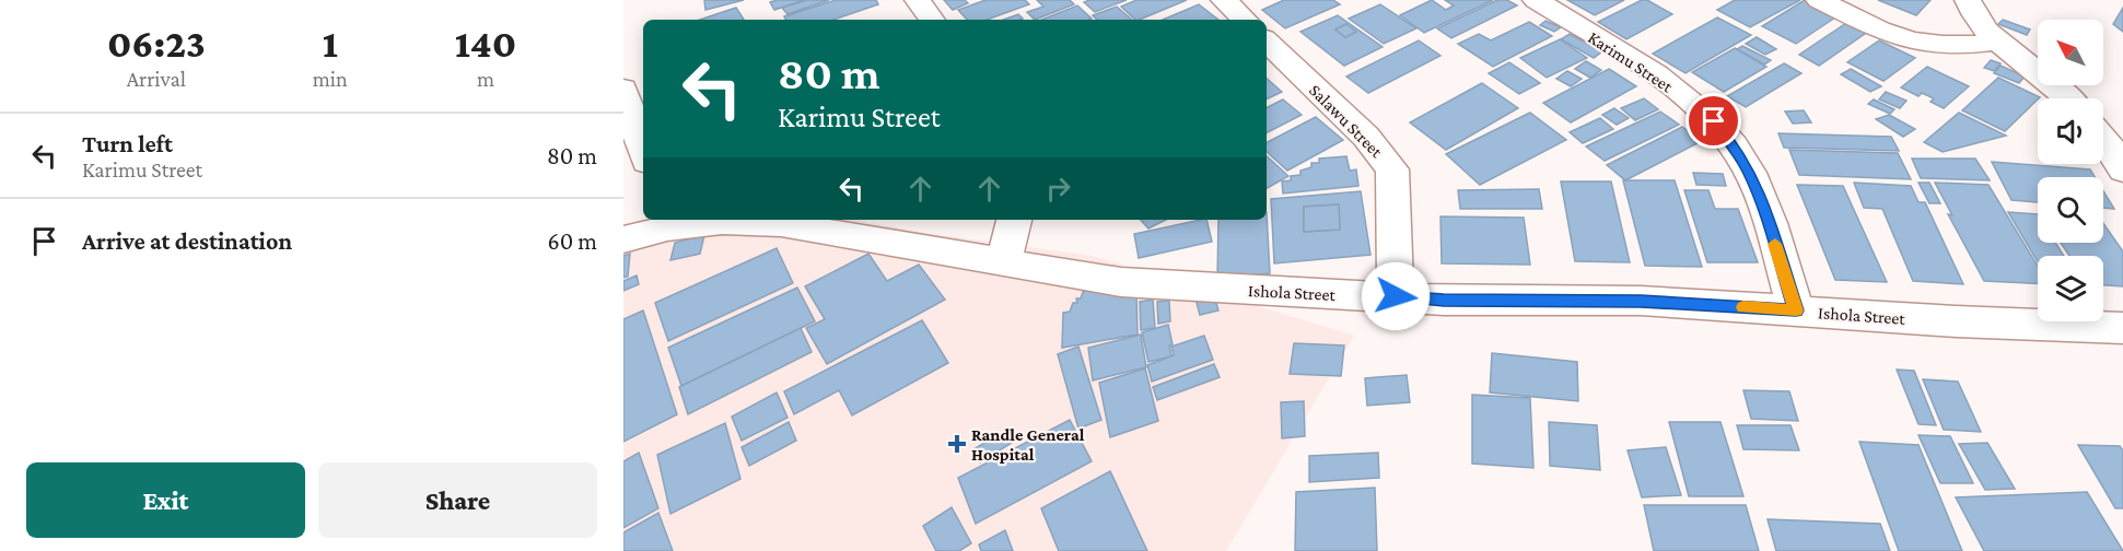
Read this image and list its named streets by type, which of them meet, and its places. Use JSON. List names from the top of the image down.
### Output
{
  "streets": {
    "street": ["Karimu Street", "Salawu Street", "Ishola Street"]
  },
  "crossings": [
    ["Karimu Street", "Ishola Street"],
    ["Salawu Street", "Ishola Street"]
  ],
  "places": {
    "health": ["Randle General Hospital"]
  },
  "north": "top left",
  "page": {
    "eta": [
      "06:23",
      "Arrival",
      "1",
      "min",
      "140",
      "m"
    ],
    "turn": ["80 m", "Karimu Street"],
    "list": [
      {
        "name": "Turn left",
        "note": "Karimu Street",
        "value": "80 m"
      },
      {
        "name": "Arrive at destination",
        "value": "60 m"
      }
    ],
    "buttons": ["Exit", "Share"]
  }
}
